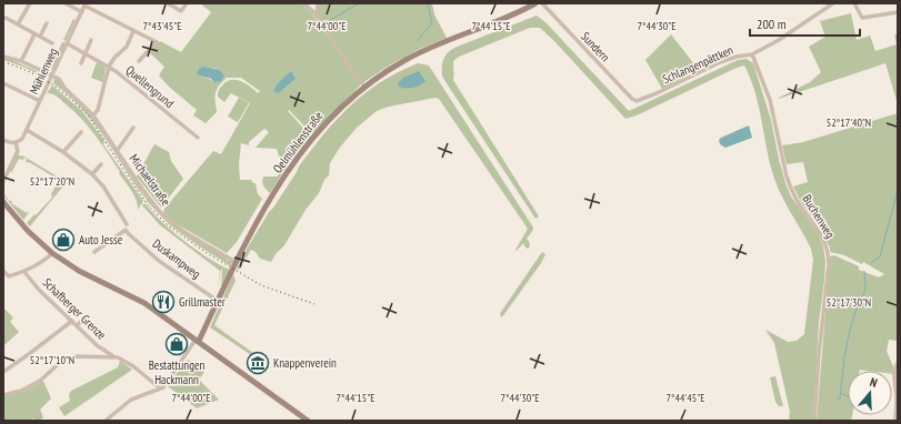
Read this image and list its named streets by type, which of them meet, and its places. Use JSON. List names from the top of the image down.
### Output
{
  "streets": {
    "street": [
      "Sundern",
      "Schlangenpättken",
      "Mühlenweg",
      "Quellengrund",
      "Oelmühlenstraße",
      "Michaelstraße",
      "Buchenweg",
      "Duskampweg",
      "Schafberger Grenze"
    ]
  },
  "crossings": [
    ["Sundern", "Schlangenpättken"],
    ["Schlangenpättken", "Buchenweg"],
    ["Mühlenweg", "Quellengrund"],
    ["Mühlenweg", "Michaelstraße"],
    ["Mühlenweg", "Duskampweg"],
    ["Oelmühlenstraße", "Michaelstraße"],
    ["Oelmühlenstraße", "Duskampweg"]
  ],
  "places": {
    "shop": ["Auto Jesse", "Bestattungen Hackmann"],
    "restaurant": ["Grillmaster"],
    "museum": ["Knappenverein"]
  },
  "scale_bar": "200 m",
  "north": "top",
  "coordinates": [
    "7°43'45\"E",
    "7°44'00\"E",
    "7°44'15\"E",
    "7°44'30\"E",
    "52°17'40\"N",
    "52°17'20\"N",
    "52°17'30\"N",
    "52°17'10\"N",
    "7°44'45\"E"
  ]
}
